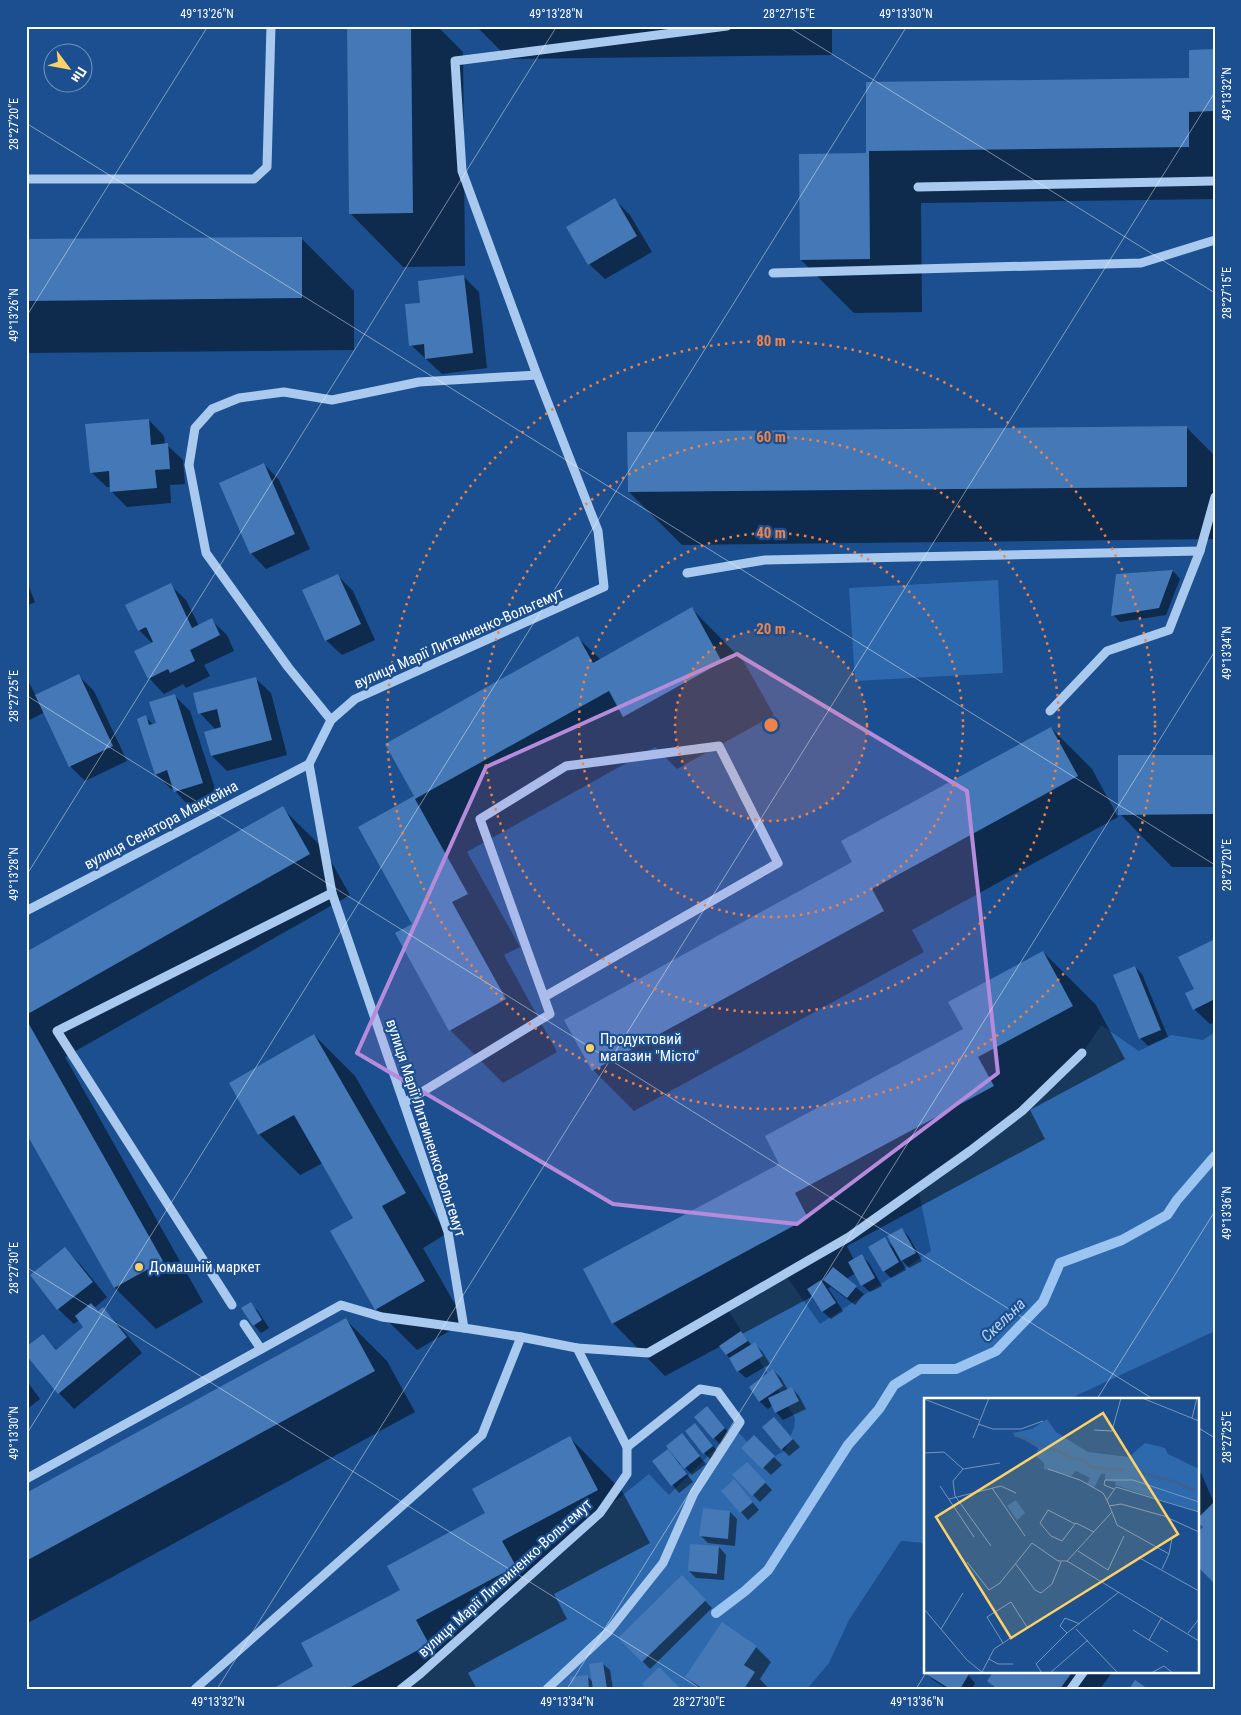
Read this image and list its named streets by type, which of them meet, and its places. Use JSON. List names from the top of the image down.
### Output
{
  "streets": {
    "street": ["вулиця Марії Литвиненко-Вольгемут", "вулиця Сенатора Маккейна"]
  },
  "crossings": [
    ["вулиця Марії Литвиненко-Вольгемут", "вулиця Сенатора Маккейна"]
  ],
  "water": ["Скельна"],
  "places": ["Продуктовий магазин \"Місто\"", "Домашній маркет"],
  "north": "bottom right",
  "coordinates": [
    "49°13'26\"N",
    "49°13'28\"N",
    "28°27'15\"E",
    "49°13'30\"N",
    "49°13'32\"N",
    "28°27'20\"E",
    "49°13'34\"N",
    "28°27'25\"E",
    "49°13'36\"N",
    "28°27'30\"E"
  ],
  "rings": [
    "80 m",
    "60 m",
    "40 m",
    "20 m"
  ]
}
